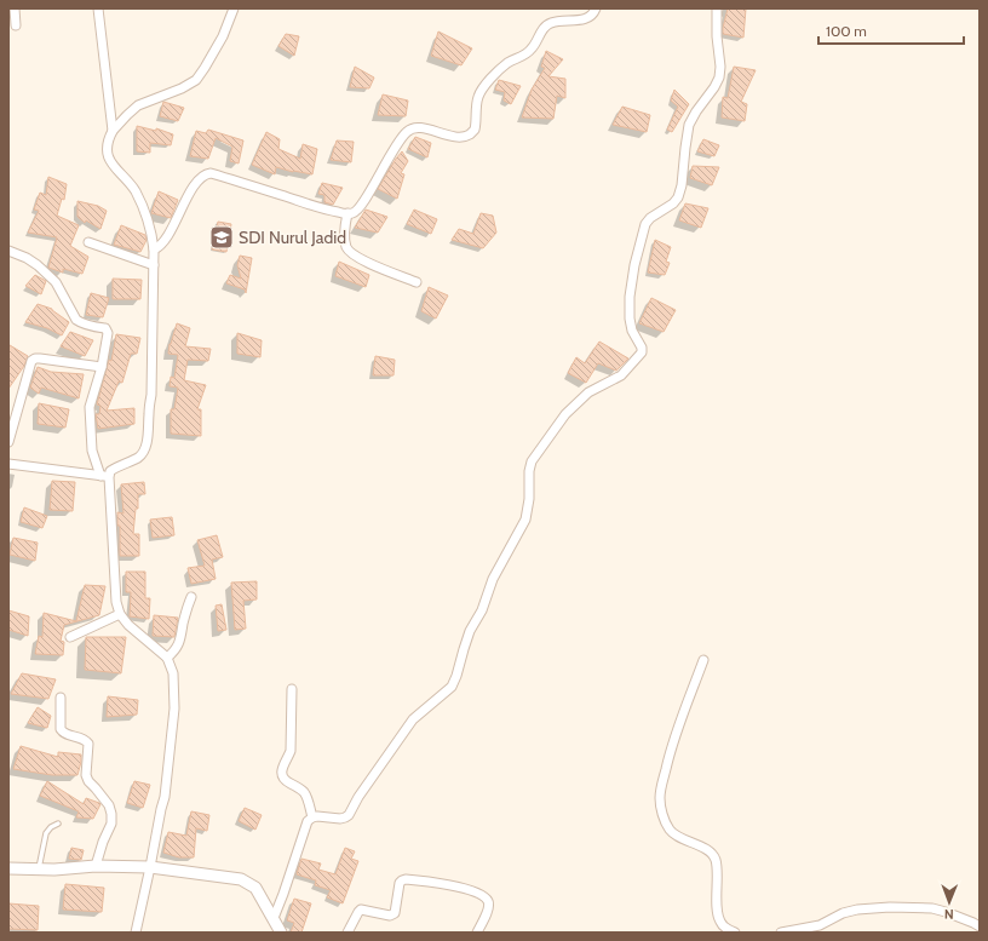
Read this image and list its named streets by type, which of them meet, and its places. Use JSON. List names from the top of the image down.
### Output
{
  "places": {
    "school or university": ["SDI Nurul Jadid"]
  },
  "scale_bar": "100 m",
  "north": "bottom"
}
